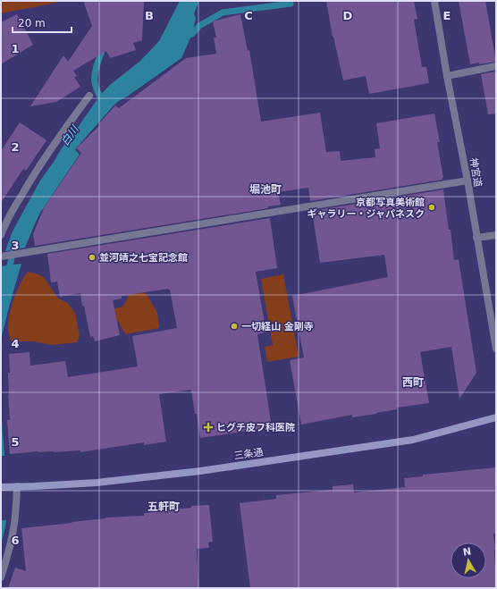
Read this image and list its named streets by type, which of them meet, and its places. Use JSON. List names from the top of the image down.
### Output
{
  "streets": {
    "main road": ["三条通"],
    "street": ["神宮道"]
  },
  "districts": ["堀池町", "西町", "五軒町"],
  "water": ["白川"],
  "places": {
    "other": ["京都写真美術館 ギャラリー・ジャパネスク", "並河靖之七宝記念館", "一切経山 金剛寺"],
    "health": ["ヒグチ皮フ科医院"]
  },
  "scale_bar": "20 m",
  "north": "top",
  "grid": {
    "columns": [
      "B",
      "C",
      "D",
      "E"
    ],
    "rows": [
      "1",
      "2",
      "3",
      "4",
      "5",
      "6"
    ]
  }
}
